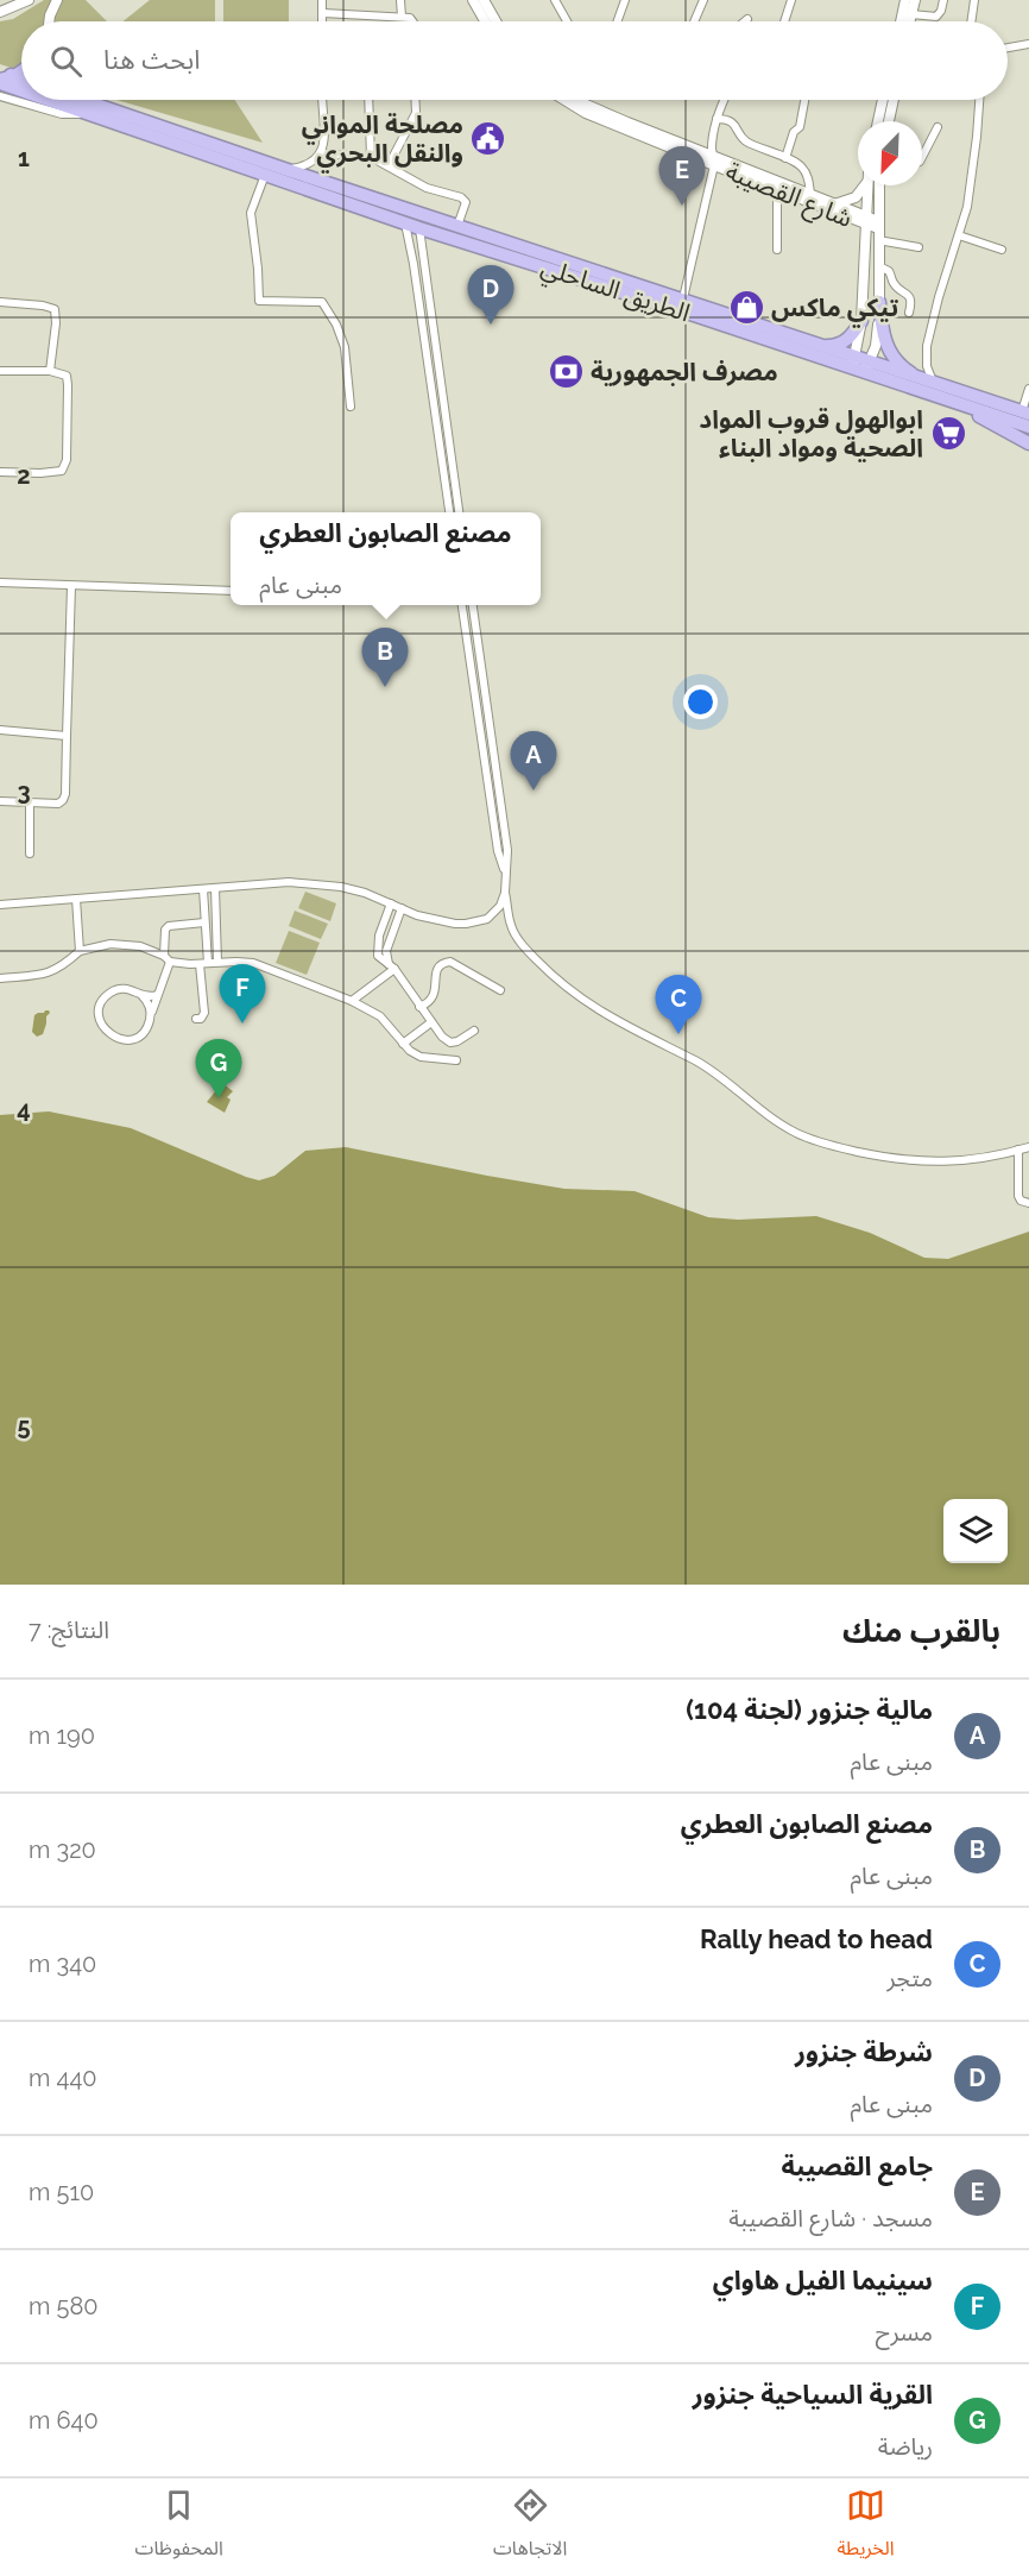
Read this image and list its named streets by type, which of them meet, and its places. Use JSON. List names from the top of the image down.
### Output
{
  "streets": {
    "highway": ["الطريق الساحلي"],
    "street": ["شارع القصيبة"]
  },
  "places": {
    "public building": ["مصلحة المواني والنقل البحري"],
    "shop": ["تيكي ماكس"],
    "bank": ["مصرف الجمهورية"],
    "supermarket": ["ابوالهول قروب المواد الصحية ومواد البناء"]
  },
  "north": "bottom left",
  "page": {
    "search": "ابحث هنا",
    "pins": [
      "E",
      "D",
      "B",
      "A",
      "F",
      "C",
      "G"
    ],
    "popup": ["مصنع الصابون العطري", "مبنى عام"],
    "heading": ["بالقرب منك", "النتائج: 7"],
    "list": [
      {
        "mark": "A",
        "name": "مالية جنزور (لجنة 104)",
        "note": "مبنى عام",
        "value": "190 m"
      },
      {
        "mark": "B",
        "name": "مصنع الصابون العطري",
        "note": "مبنى عام",
        "value": "320 m"
      },
      {
        "mark": "C",
        "name": "Rally head to head",
        "note": "متجر",
        "value": "340 m"
      },
      {
        "mark": "D",
        "name": "شرطة جنزور",
        "note": "مبنى عام",
        "value": "440 m"
      },
      {
        "mark": "E",
        "name": "جامع القصيبة",
        "note": "مسجد · شارع القصيبة",
        "value": "510 m"
      },
      {
        "mark": "F",
        "name": "سينيما الفيل هاواي",
        "note": "مسرح",
        "value": "580 m"
      },
      {
        "mark": "G",
        "name": "القرية السياحية جنزور",
        "note": "رياضة",
        "value": "640 m"
      }
    ],
    "nav": ["الخريطة", "الاتجاهات", "المحفوظات"]
  },
  "grid": {
    "rows": [
      "1",
      "2",
      "3",
      "4",
      "5"
    ]
  }
}
